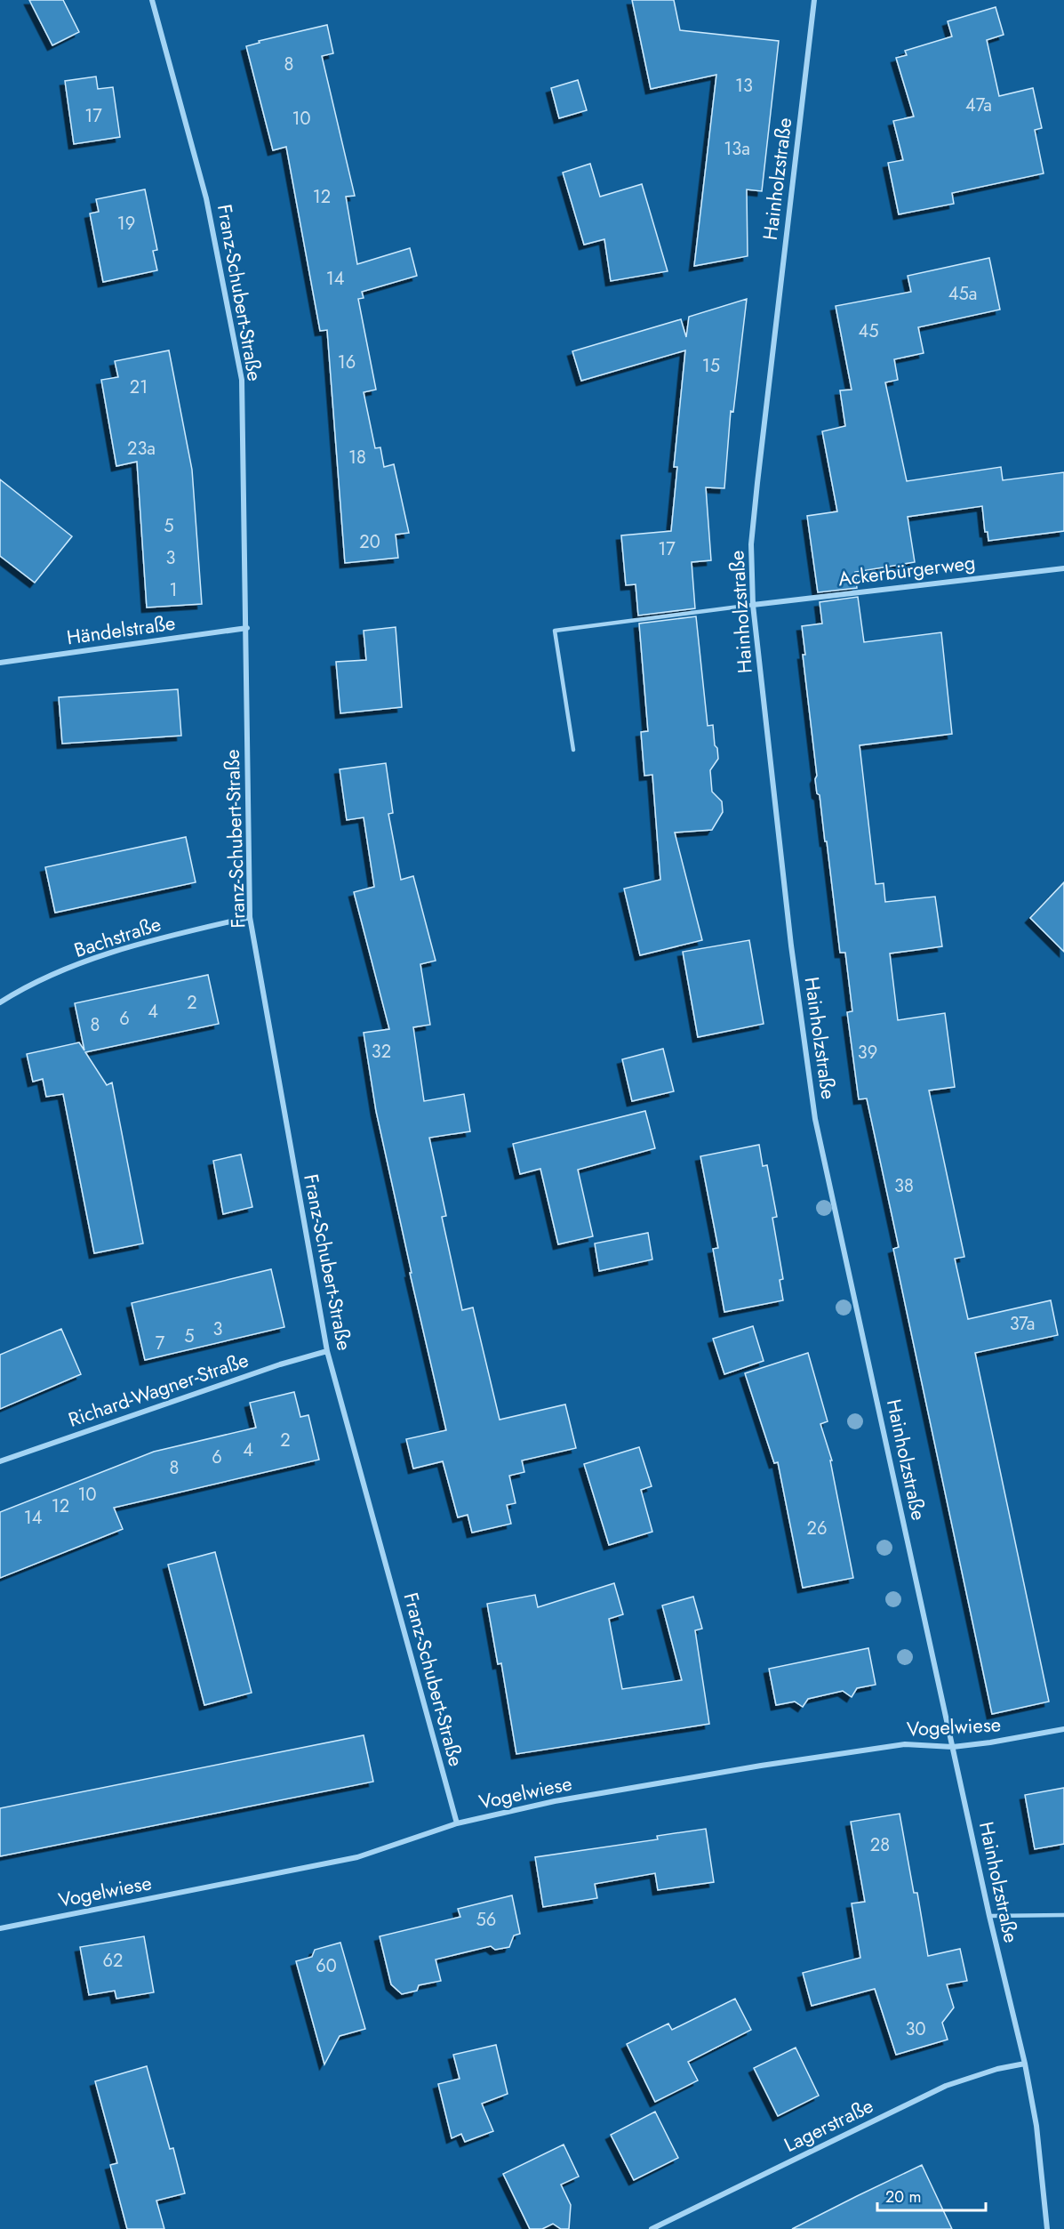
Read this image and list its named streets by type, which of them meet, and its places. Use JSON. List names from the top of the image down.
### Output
{
  "streets": {
    "street": [
      "Hainholzstraße",
      "Franz-Schubert-Straße",
      "Ackerbürgerweg",
      "Händelstraße",
      "Bachstraße",
      "Richard-Wagner-Straße",
      "Vogelwiese",
      "Lagerstraße"
    ]
  },
  "crossings": [
    ["Hainholzstraße", "Ackerbürgerweg"],
    ["Hainholzstraße", "Vogelwiese"],
    ["Hainholzstraße", "Lagerstraße"],
    ["Franz-Schubert-Straße", "Händelstraße"],
    ["Franz-Schubert-Straße", "Bachstraße"],
    ["Franz-Schubert-Straße", "Richard-Wagner-Straße"],
    ["Franz-Schubert-Straße", "Vogelwiese"]
  ],
  "house_numbers": [
    "8",
    "13",
    "47a",
    "17",
    "10",
    "13a",
    "12",
    "19",
    "14",
    "45a",
    "45",
    "16",
    "15",
    "21",
    "23a",
    "18",
    "5",
    "20",
    "17",
    "3",
    "1",
    "2",
    "4",
    "6",
    "8",
    "32",
    "39",
    "38",
    "37a",
    "3",
    "5",
    "7",
    "2",
    "4",
    "6",
    "8",
    "10",
    "12",
    "14",
    "26",
    "28",
    "56",
    "62",
    "60",
    "30"
  ],
  "scale_bar": "20 m"
}
